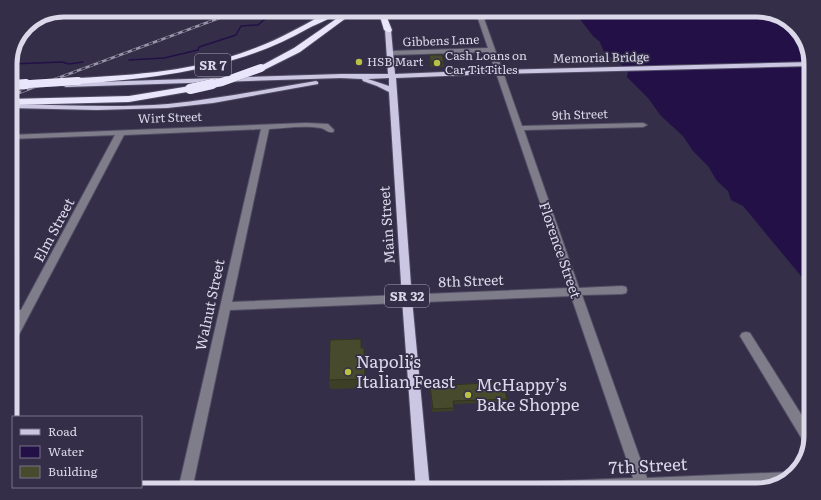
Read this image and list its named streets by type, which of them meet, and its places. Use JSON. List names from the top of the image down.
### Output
{
  "streets": {
    "highway": ["SR 7"],
    "main road": ["Memorial Bridge", "Main Street", "SR 32"],
    "street": [
      "Gibbens Lane",
      "9th Street",
      "Wirt Street",
      "Elm Street",
      "Florence Street",
      "8th Street",
      "Walnut Street",
      "7th Street"
    ]
  },
  "crossings": [
    ["Gibbens Lane", "Main Street"],
    ["Gibbens Lane", "Florence Street"],
    ["Memorial Bridge", "Main Street"],
    ["9th Street", "Florence Street"],
    ["Wirt Street", "Elm Street"],
    ["Wirt Street", "Walnut Street"],
    ["Main Street", "8th Street"],
    ["Florence Street", "8th Street"],
    ["8th Street", "Walnut Street"]
  ],
  "places": [
    "HSB Mart",
    "Cash Loans on Car TitTitles",
    "Napoli’s Italian Feast",
    "McHappy’s Bake Shoppe"
  ],
  "legend": ["Road", "Water", "Building"]
}
